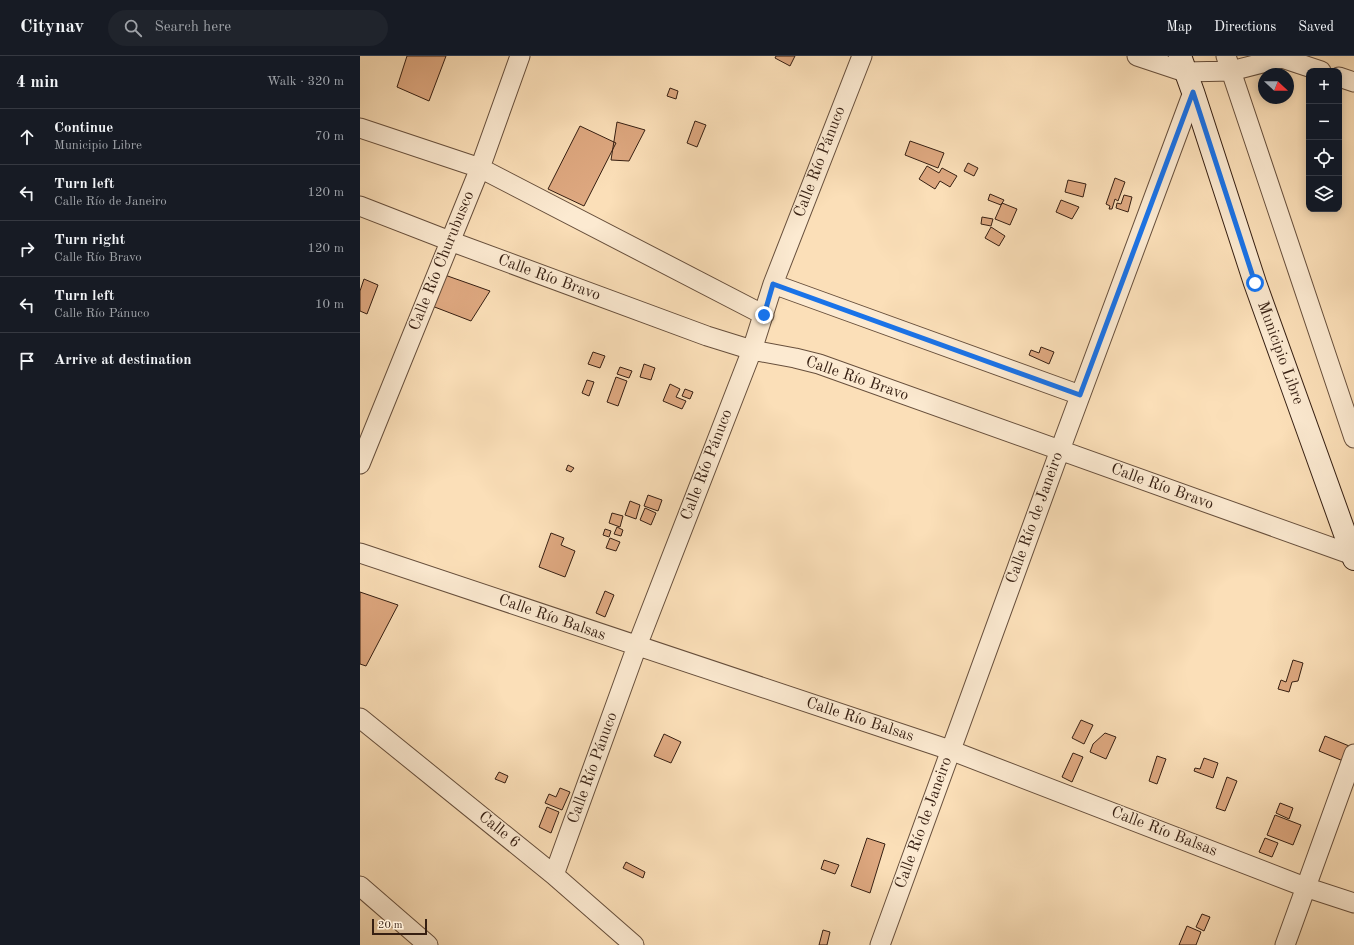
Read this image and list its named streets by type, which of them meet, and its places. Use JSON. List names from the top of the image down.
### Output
{
  "streets": {
    "street": [
      "Calle Río Pánuco",
      "Calle Río Churubusco",
      "Calle Río Bravo",
      "Municipio Libre",
      "Calle Río de Janeiro",
      "Calle Río Balsas",
      "Calle 6"
    ]
  },
  "crossings": [
    ["Calle Río Pánuco", "Calle Río Bravo"],
    ["Calle Río Pánuco", "Calle Río Balsas"],
    ["Calle Río Pánuco", "Calle 6"],
    ["Calle Río Churubusco", "Calle Río Bravo"],
    ["Calle Río Bravo", "Municipio Libre"],
    ["Calle Río Bravo", "Calle Río de Janeiro"],
    ["Municipio Libre", "Calle Río de Janeiro"],
    ["Calle Río de Janeiro", "Calle Río Balsas"]
  ],
  "scale_bar": "20 m",
  "north": "right",
  "page": {
    "header": "Citynav",
    "search": "Search here",
    "nav": ["Map", "Directions", "Saved"],
    "heading": ["4 min", "Walk · 320 m"],
    "map_buttons": ["+", "−"],
    "list": [
      ["Continue", "Municipio Libre", "70 m"],
      ["Turn left", "Calle Río de Janeiro", "120 m"],
      ["Turn right", "Calle Río Bravo", "120 m"],
      ["Turn left", "Calle Río Pánuco", "10 m"],
      "Arrive at destination"
    ],
    "scale": "20 m"
  }
}
